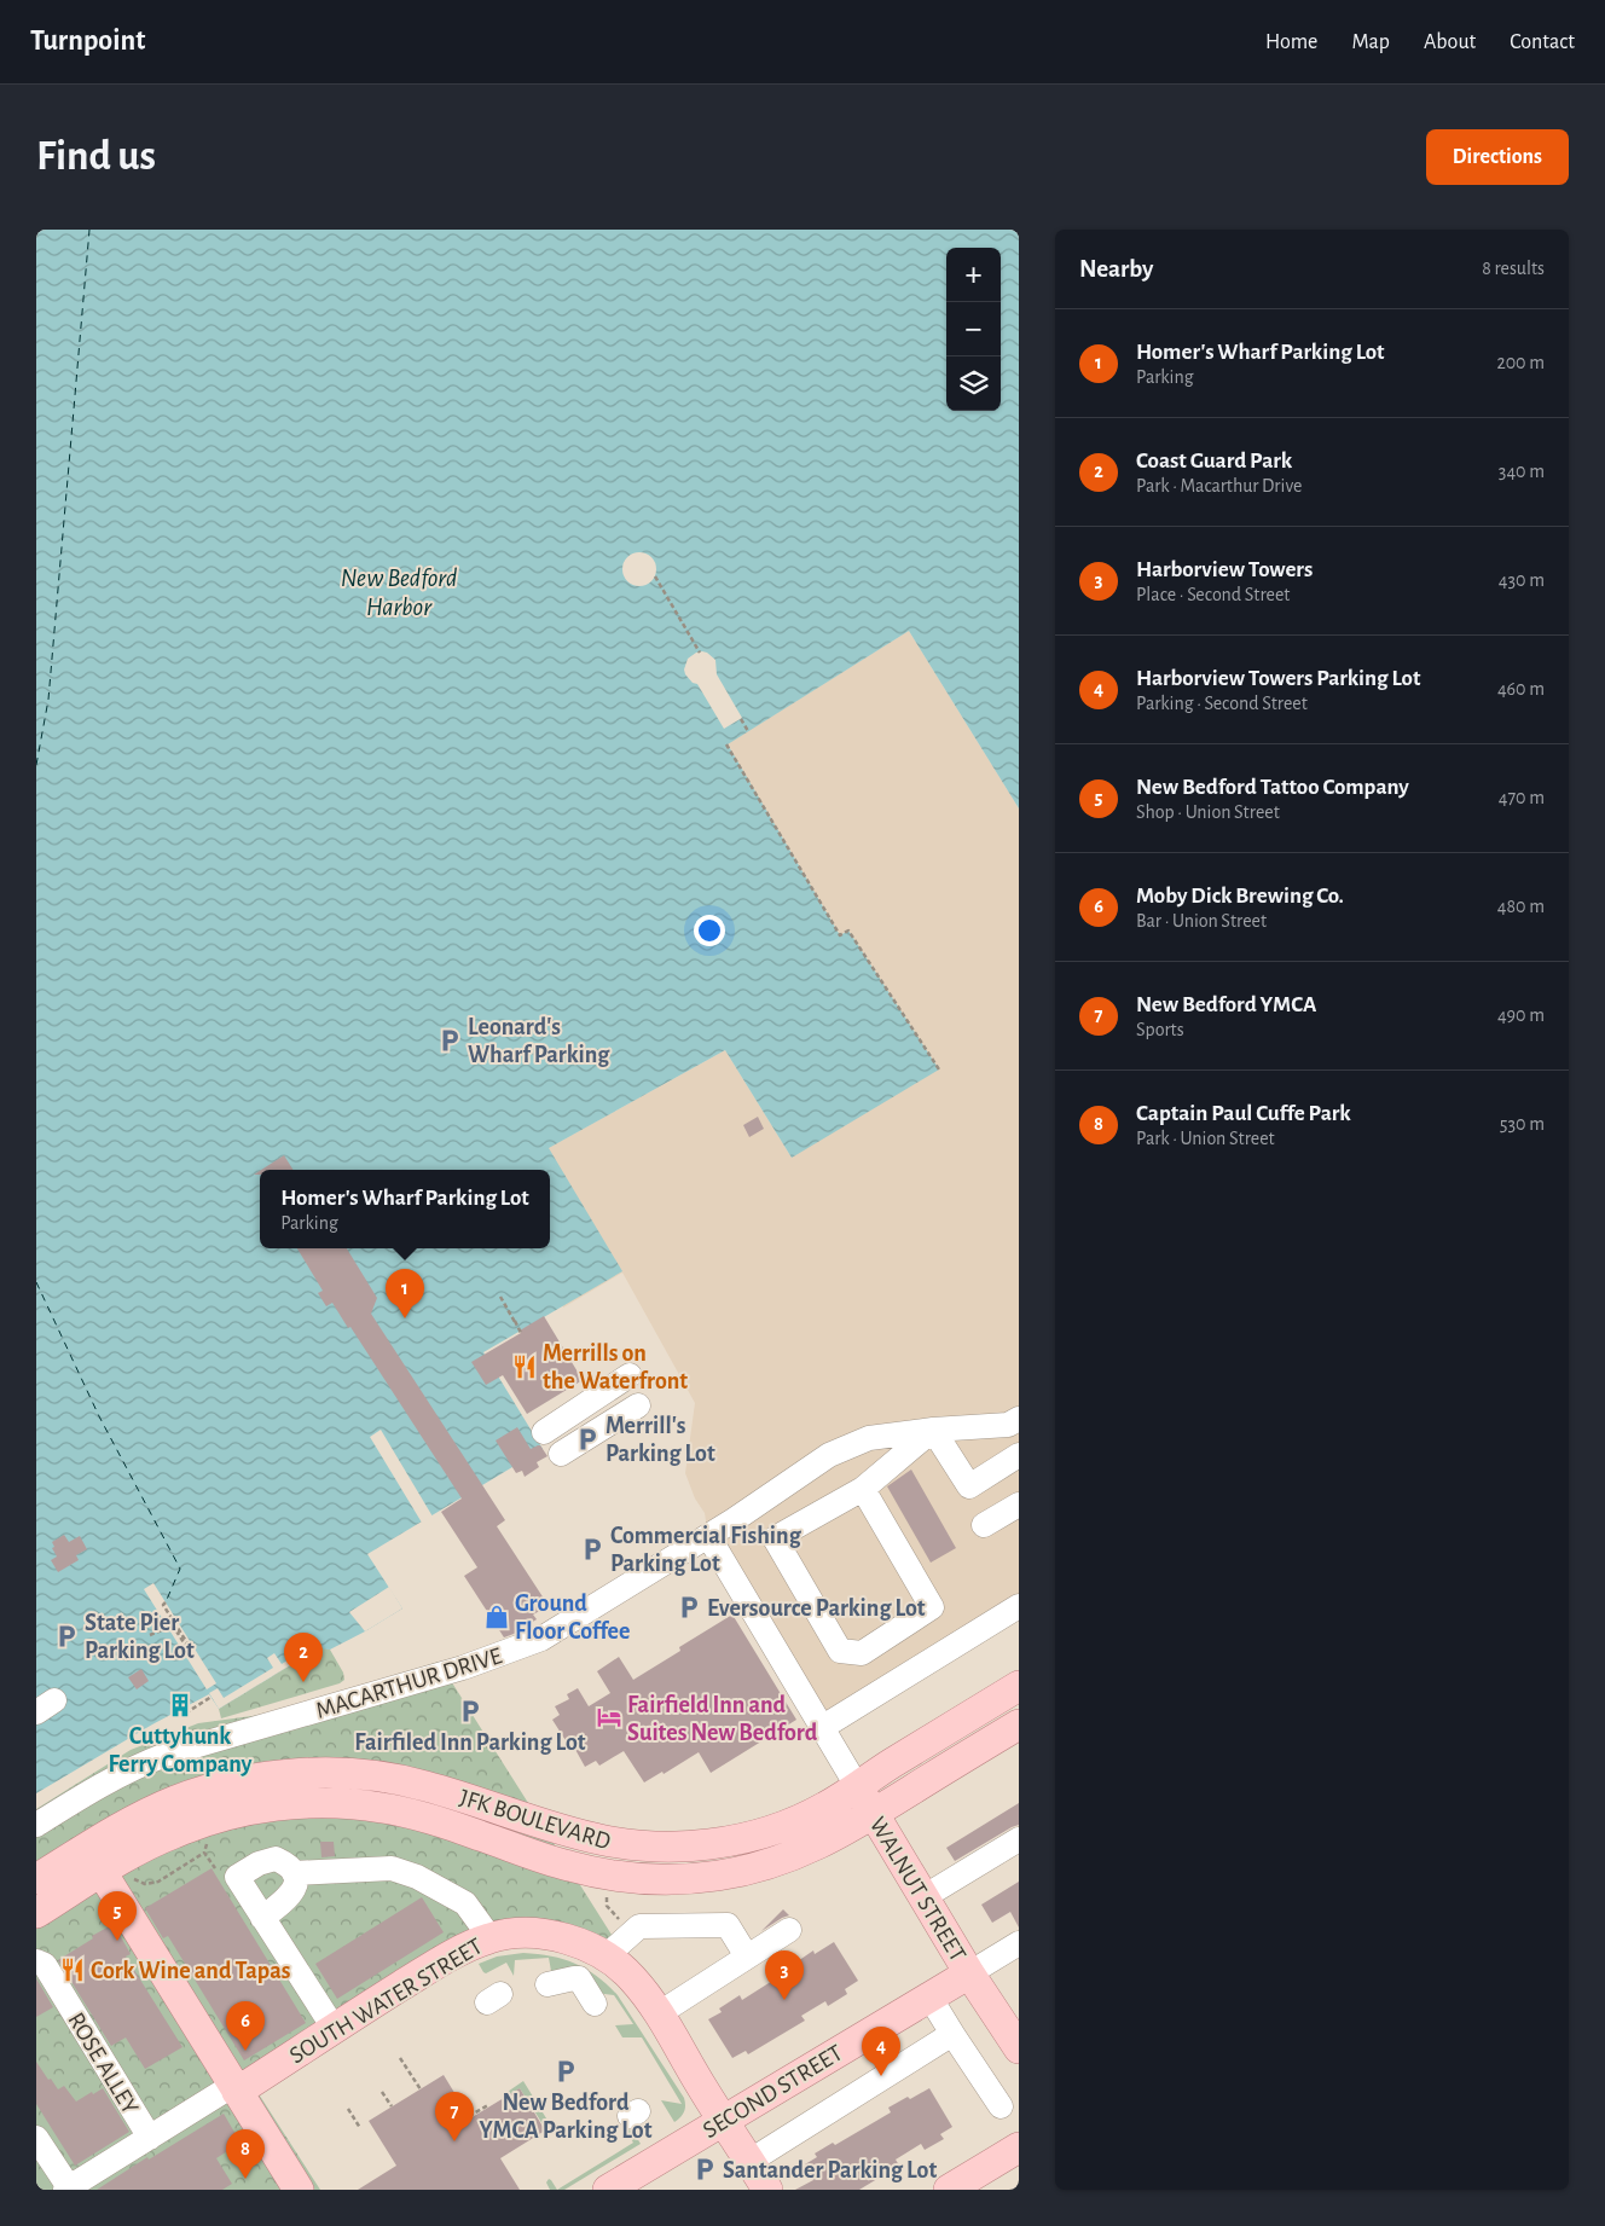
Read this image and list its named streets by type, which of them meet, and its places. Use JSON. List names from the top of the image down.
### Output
{
  "streets": {
    "main road": [
      "JFK BOULEVARD",
      "WALNUT STREET",
      "SOUTH WATER STREET",
      "SECOND STREET"
    ],
    "street": ["MACARTHUR DRIVE", "ROSE ALLEY"]
  },
  "crossings": [
    ["JFK BOULEVARD", "WALNUT STREET"],
    ["WALNUT STREET", "SECOND STREET"],
    ["SOUTH WATER STREET", "SECOND STREET"]
  ],
  "water": ["New Bedford Harbor"],
  "places": {
    "parking": [
      "Leonard's Wharf Parking",
      "Merrill's Parking Lot",
      "Commercial Fishing Parking Lot",
      "Eversource Parking Lot",
      "State Pier Parking Lot",
      "Fairfiled Inn Parking Lot",
      "New Bedford YMCA Parking Lot",
      "Santander Parking Lot"
    ],
    "restaurant": ["Merrills on the Waterfront", "Cork Wine and Tapas"],
    "shop": ["Ground Floor Coffee"],
    "building": ["Cuttyhunk Ferry Company"],
    "hotel": ["Fairfield Inn and Suites New Bedford"]
  },
  "page": {
    "header": "Turnpoint",
    "nav": [
      "Home",
      "Map",
      "About",
      "Contact"
    ],
    "buttons": "Directions",
    "title": "Find us",
    "heading": ["Nearby", "8 results"],
    "map_buttons": ["+", "−"],
    "list": [
      {
        "mark": "1",
        "name": "Homer's Wharf Parking Lot",
        "note": "Parking",
        "value": "200 m"
      },
      {
        "mark": "2",
        "name": "Coast Guard Park",
        "note": "Park · Macarthur Drive",
        "value": "340 m"
      },
      {
        "mark": "3",
        "name": "Harborview Towers",
        "note": "Place · Second Street",
        "value": "430 m"
      },
      {
        "mark": "4",
        "name": "Harborview Towers Parking Lot",
        "note": "Parking · Second Street",
        "value": "460 m"
      },
      {
        "mark": "5",
        "name": "New Bedford Tattoo Company",
        "note": "Shop · Union Street",
        "value": "470 m"
      },
      {
        "mark": "6",
        "name": "Moby Dick Brewing Co.",
        "note": "Bar · Union Street",
        "value": "480 m"
      },
      {
        "mark": "7",
        "name": "New Bedford YMCA",
        "note": "Sports",
        "value": "490 m"
      },
      {
        "mark": "8",
        "name": "Captain Paul Cuffe Park",
        "note": "Park · Union Street",
        "value": "530 m"
      }
    ],
    "popup": ["Homer's Wharf Parking Lot", "Parking"],
    "pins": [
      "1",
      "2",
      "5",
      "3",
      "6",
      "4",
      "7",
      "8"
    ]
  }
}
